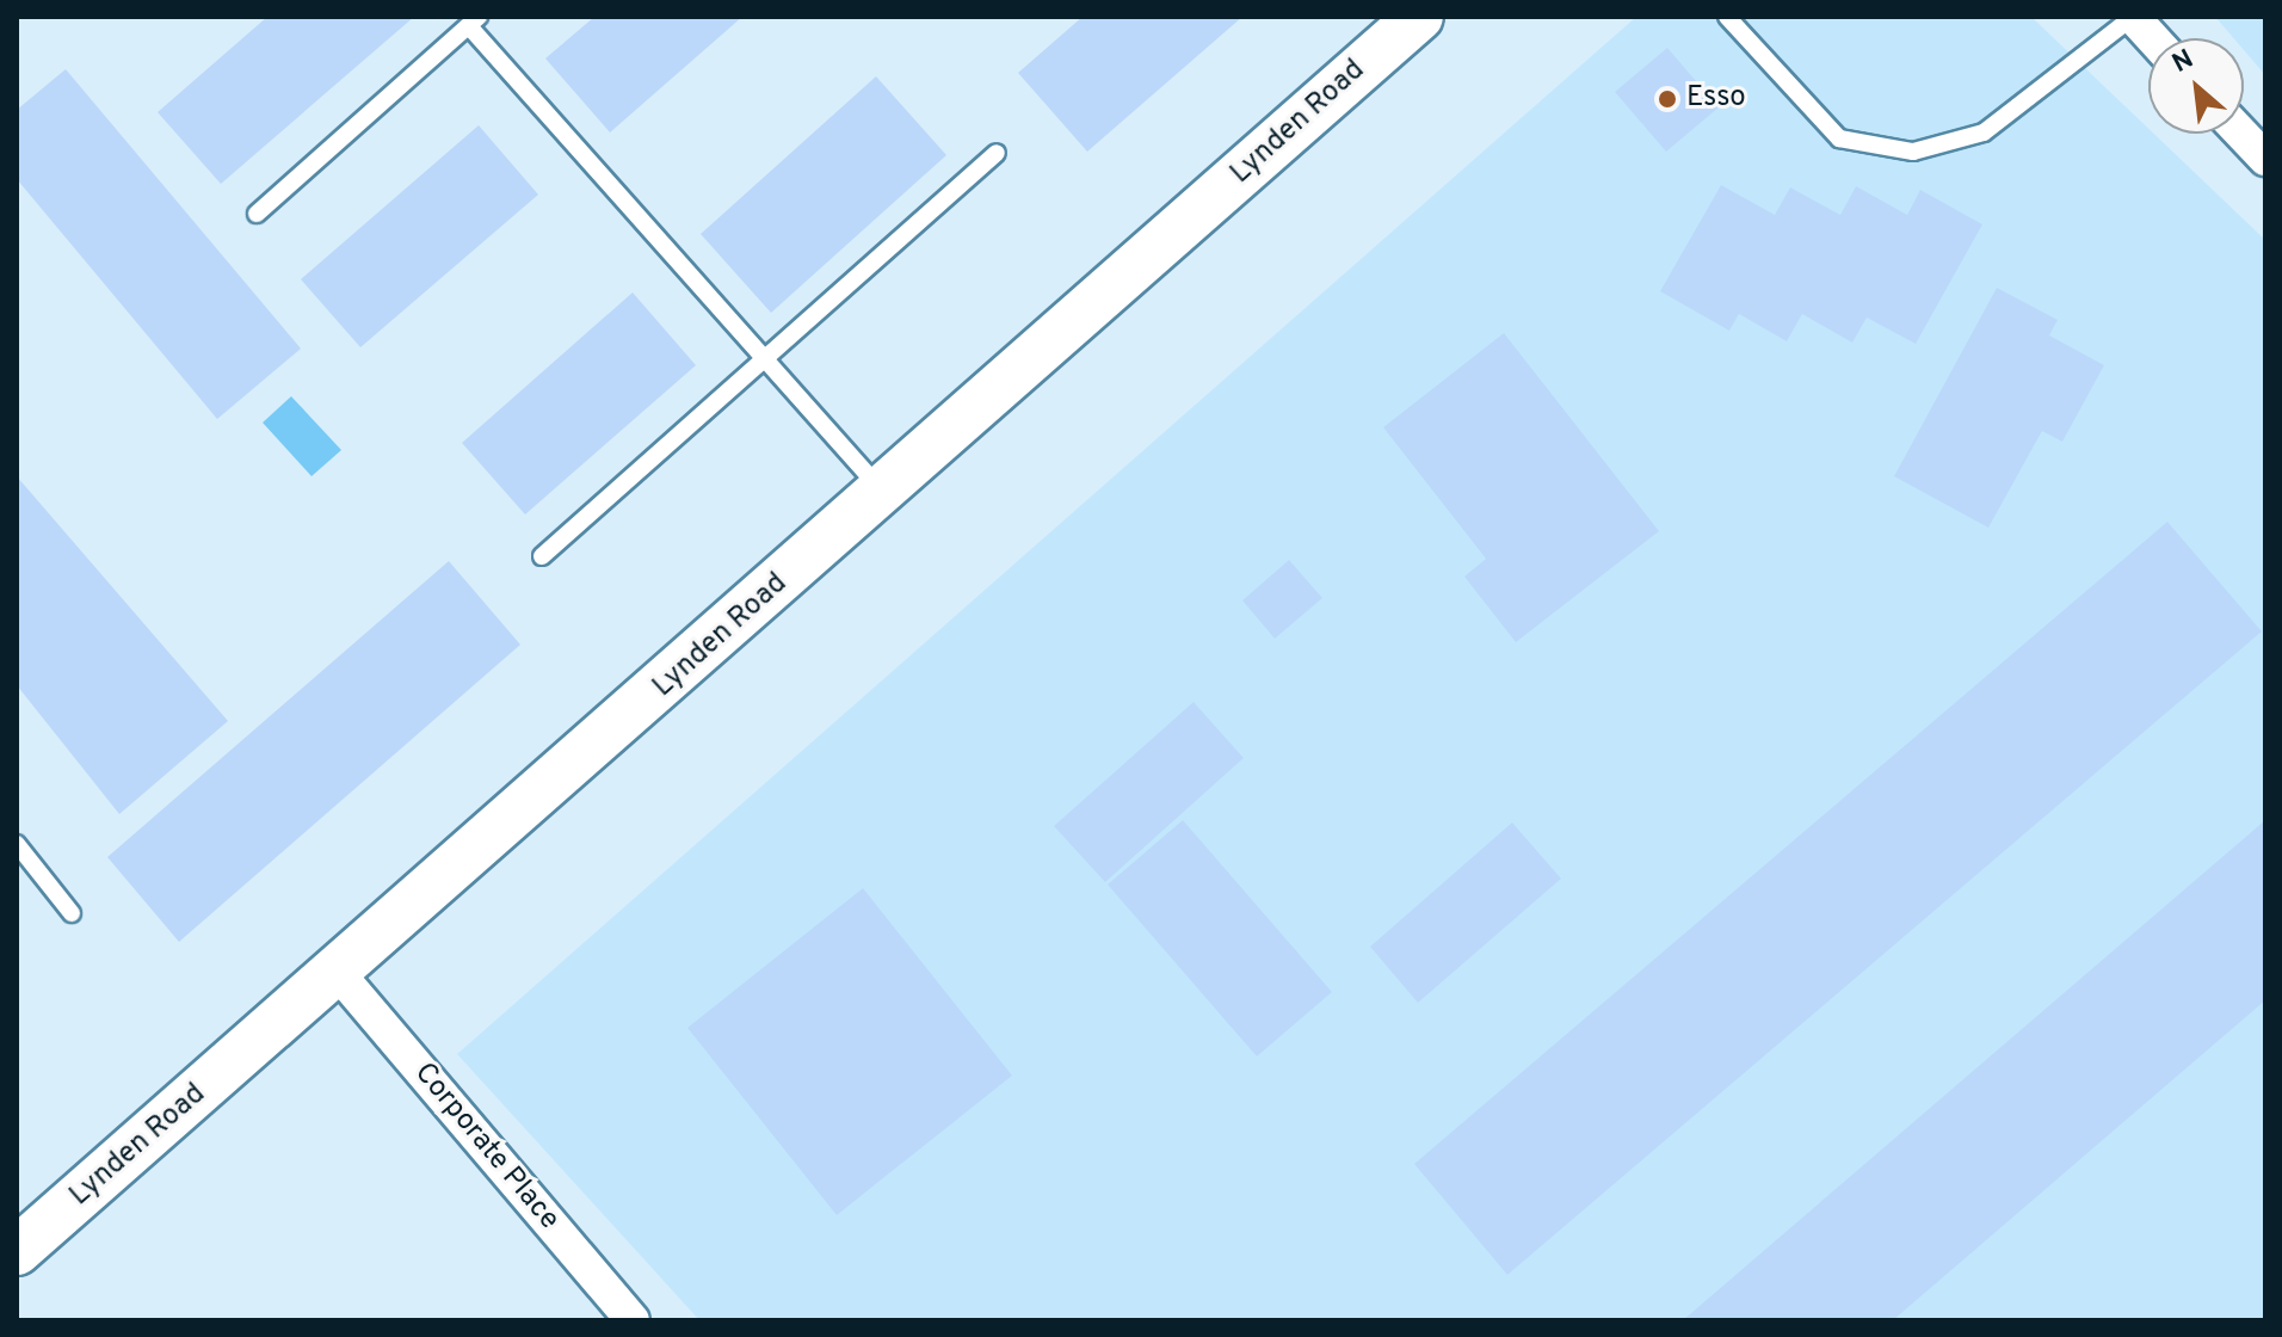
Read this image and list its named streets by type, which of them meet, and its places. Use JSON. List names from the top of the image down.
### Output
{
  "streets": {
    "main road": ["Lynden Road"],
    "street": ["Corporate Place"]
  },
  "crossings": [
    ["Lynden Road", "Corporate Place"]
  ],
  "places": ["Esso"],
  "north": "top left"
}
